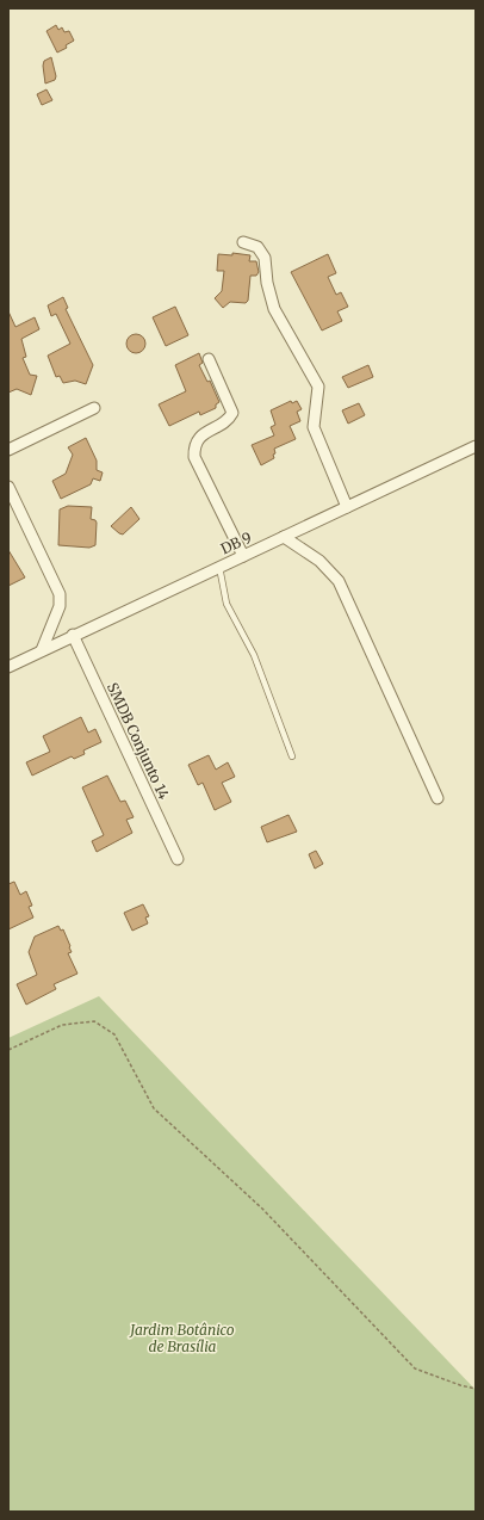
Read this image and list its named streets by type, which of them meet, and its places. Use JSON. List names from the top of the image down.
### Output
{
  "streets": {
    "street": ["DB 9", "SMDB Conjunto 14"]
  },
  "crossings": [
    ["DB 9", "SMDB Conjunto 14"]
  ],
  "parks": ["Jardim Botânico de Brasília"]
}
